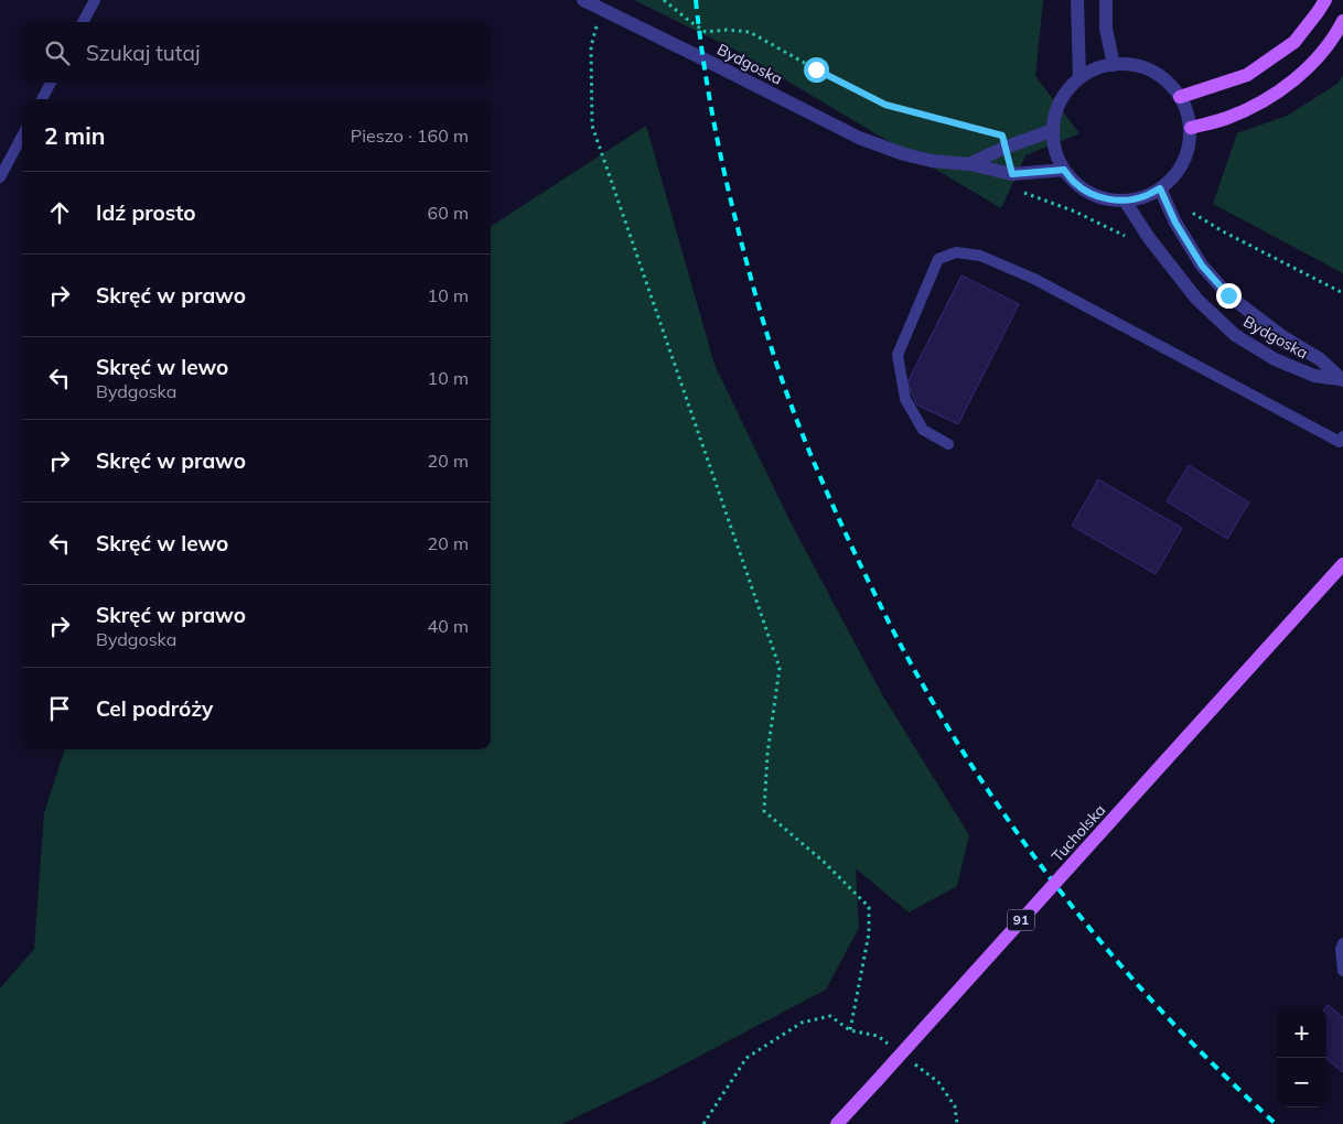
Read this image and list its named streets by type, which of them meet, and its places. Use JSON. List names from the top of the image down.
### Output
{
  "streets": {
    "main road": ["Tucholska", "91"],
    "street": ["Bydgoska"]
  },
  "page": {
    "search": "Szukaj tutaj",
    "heading": ["2 min", "Pieszo · 160 m"],
    "list": [
      ["Idź prosto", "60 m"],
      ["Skręć w prawo", "10 m"],
      ["Skręć w lewo", "Bydgoska", "10 m"],
      ["Skręć w prawo", "20 m"],
      ["Skręć w lewo", "20 m"],
      ["Skręć w prawo", "Bydgoska", "40 m"],
      "Cel podróży"
    ],
    "map_buttons": ["+", "−"]
  }
}
